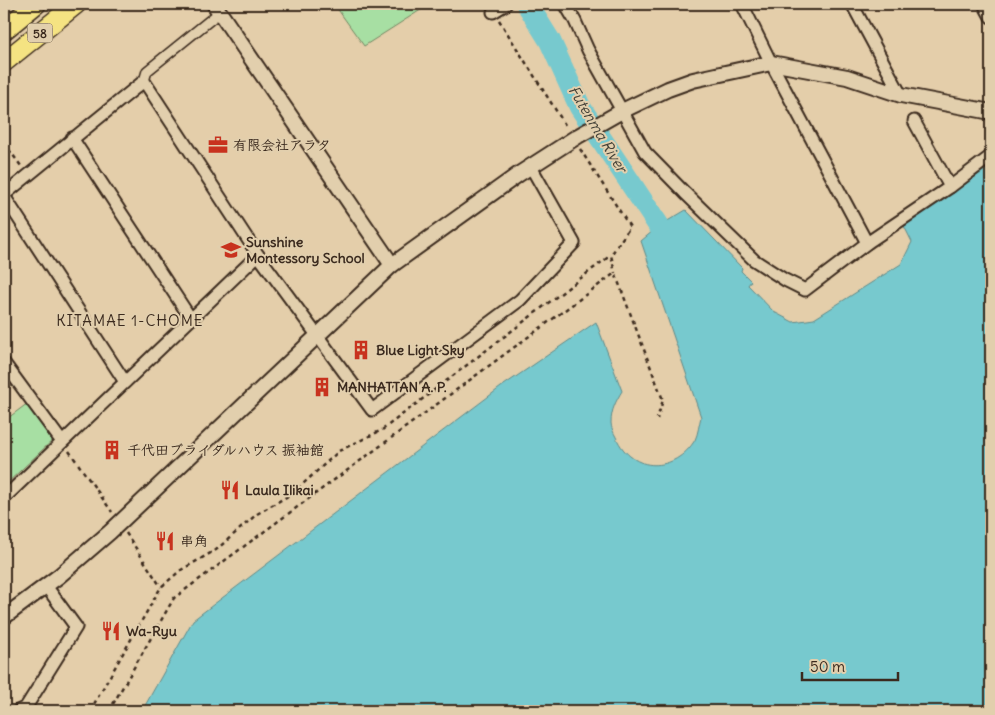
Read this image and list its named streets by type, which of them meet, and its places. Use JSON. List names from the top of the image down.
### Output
{
  "streets": {
    "highway": ["58"]
  },
  "districts": ["KITAMAE 1-CHOME"],
  "water": ["Futenma River"],
  "places": {
    "office": ["有限会社アラタ"],
    "school or university": ["Sunshine Montessory School"],
    "building": ["Blue Light Sky", "MANHATTAN A. P.", "千代田ブライダルハウス 振袖館"],
    "restaurant": ["Laula Ilikai", "串角", "Wa-Ryu"]
  },
  "scale_bar": "50 m"
}
